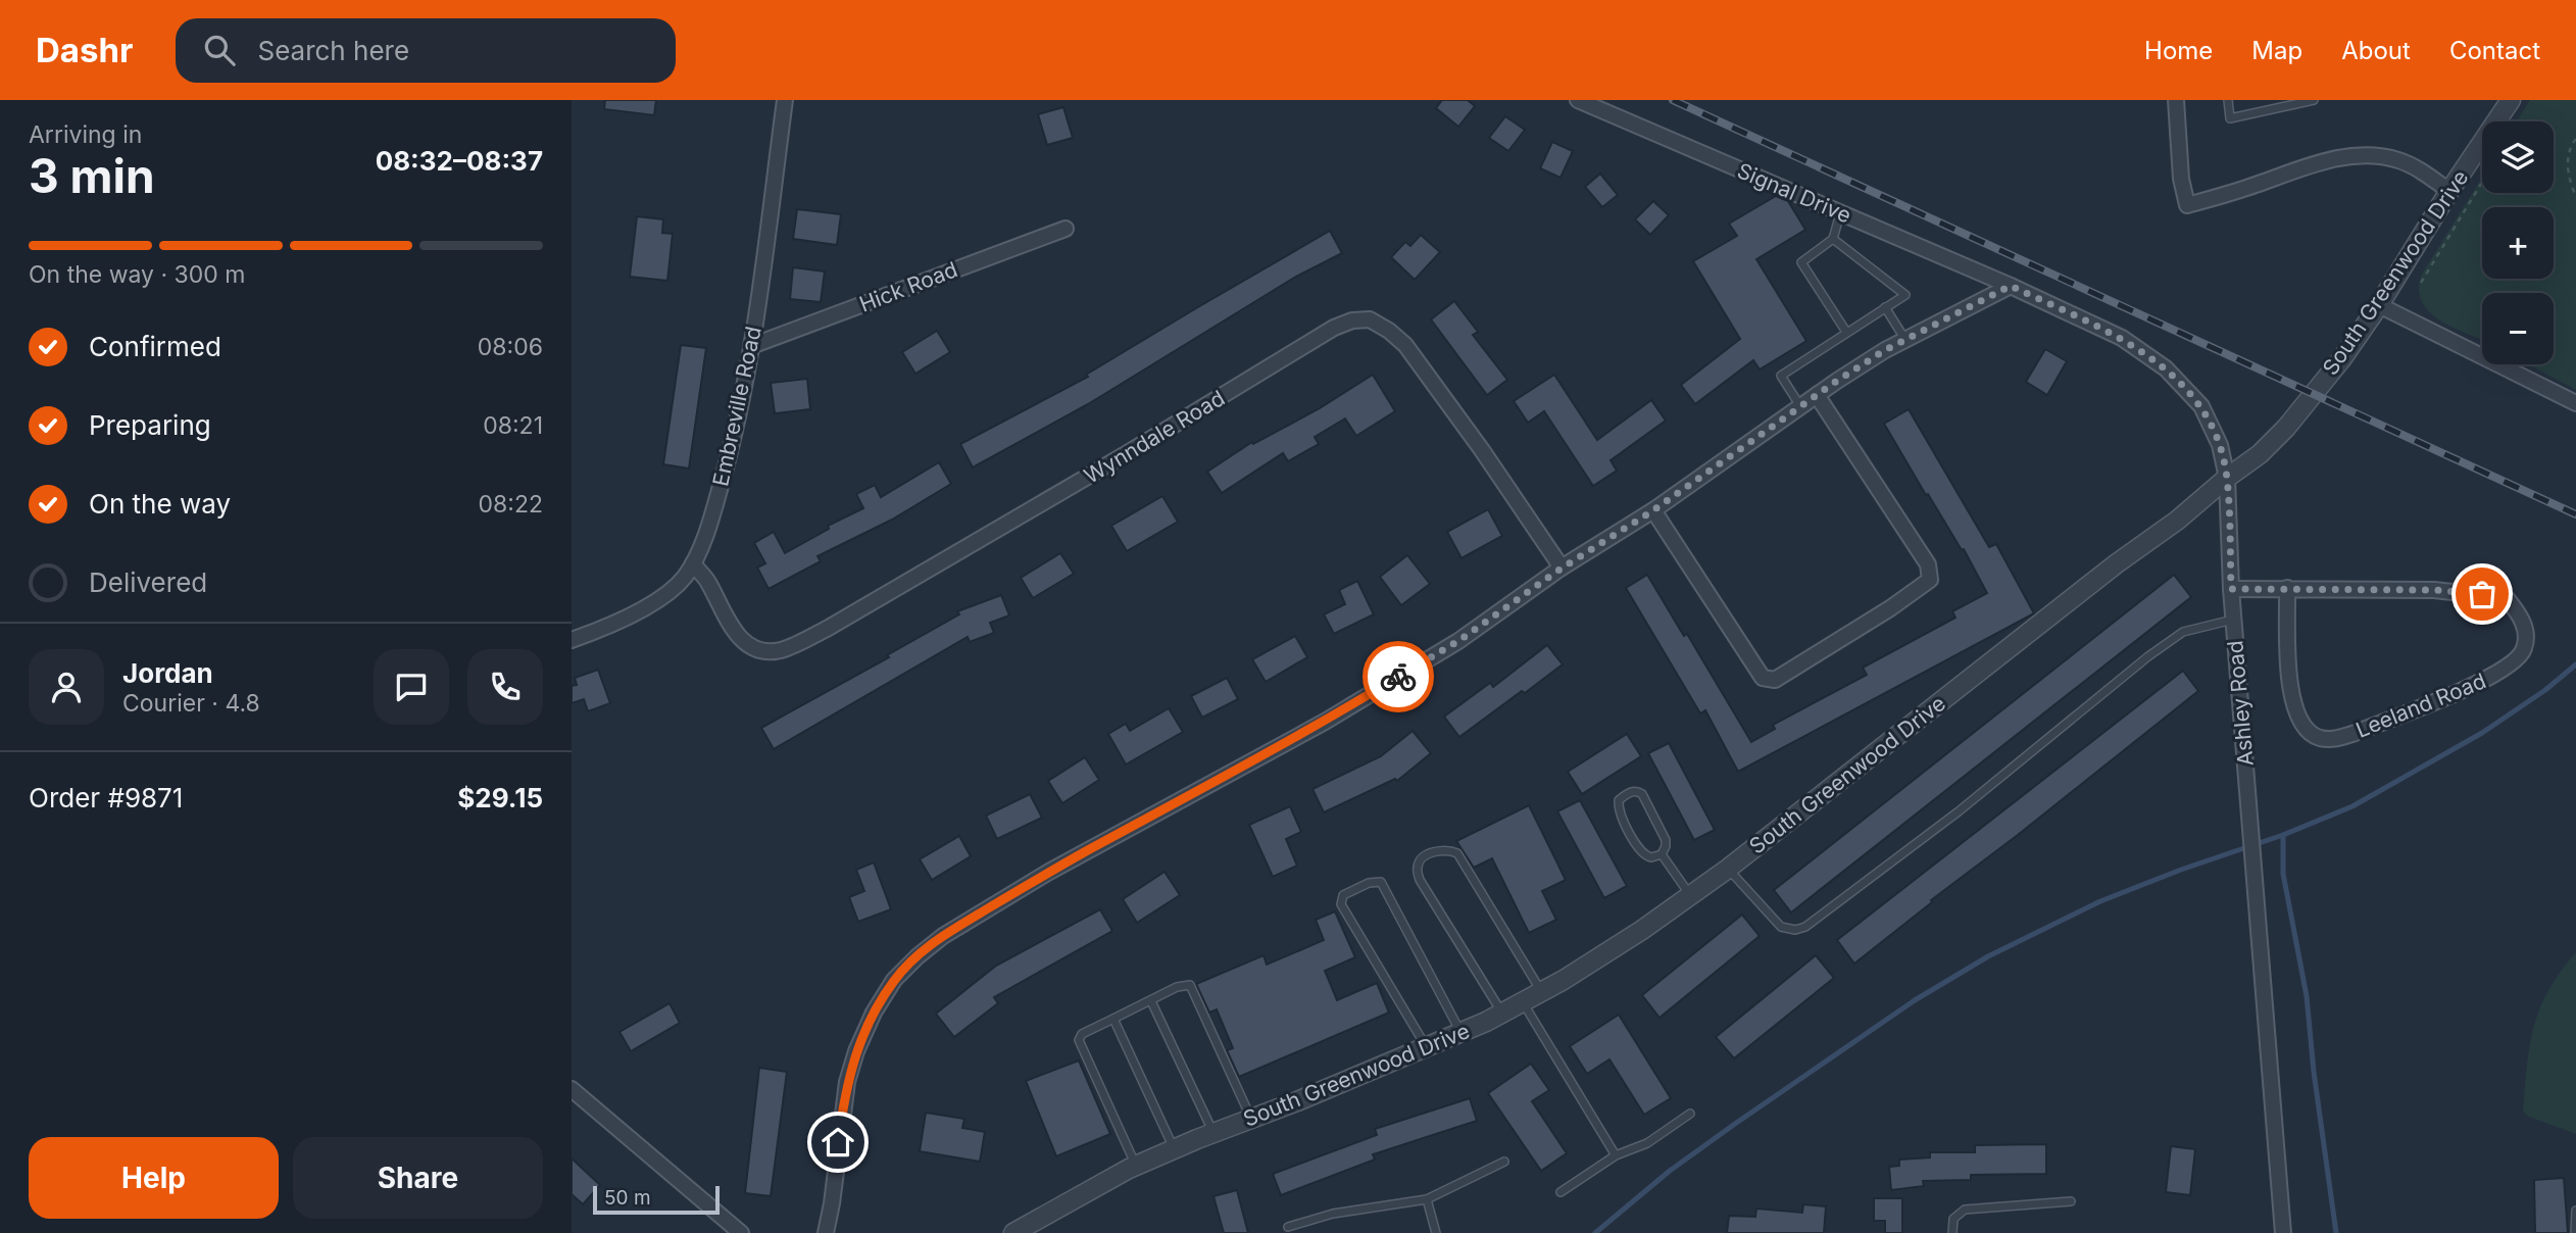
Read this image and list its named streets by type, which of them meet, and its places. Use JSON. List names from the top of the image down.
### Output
{
  "streets": {
    "street": [
      "Signal Drive",
      "South Greenwood Drive",
      "Hick Road",
      "Embreville Road",
      "Wynndale Road",
      "Ashley Road",
      "Leeland Road"
    ]
  },
  "crossings": [
    ["Signal Drive", "Ashley Road"],
    ["South Greenwood Drive", "Ashley Road"],
    ["Hick Road", "Embreville Road"],
    ["Embreville Road", "Wynndale Road"],
    ["Ashley Road", "Leeland Road"]
  ],
  "scale_bar": "50 m",
  "page": {
    "header": "Dashr",
    "search": "Search here",
    "nav": [
      "Home",
      "Map",
      "About",
      "Contact"
    ],
    "heading": ["3 min", "Arriving in", "08:32–08:37"],
    "panel": [
      "Jordan",
      "Courier · 4.8",
      "Order #9871",
      "$29.15"
    ],
    "map_buttons": ["+", "−"],
    "bar": "On the way · 300 m",
    "list": [
      ["Confirmed", "08:06"],
      ["Preparing", "08:21"],
      ["On the way", "08:22"],
      "Delivered"
    ],
    "buttons": ["Help", "Share"],
    "scale": "50 m"
  }
}
